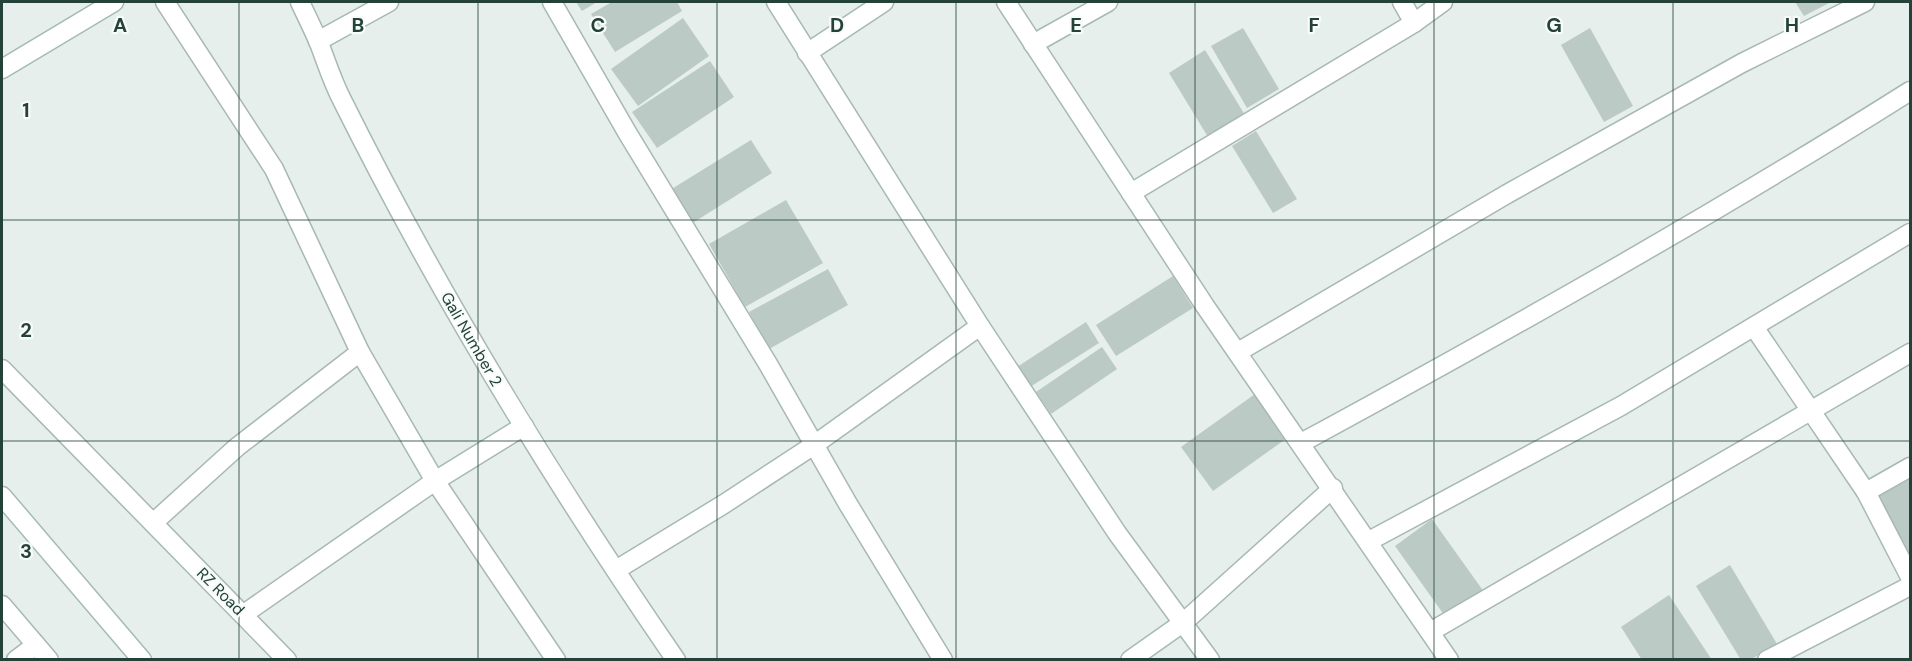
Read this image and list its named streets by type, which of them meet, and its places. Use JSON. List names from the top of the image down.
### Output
{
  "streets": {
    "street": ["Gali Number 2", "RZ Road"]
  },
  "grid": {
    "columns": [
      "A",
      "B",
      "C",
      "D",
      "E",
      "F",
      "G",
      "H"
    ],
    "rows": ["1", "2", "3"]
  }
}
